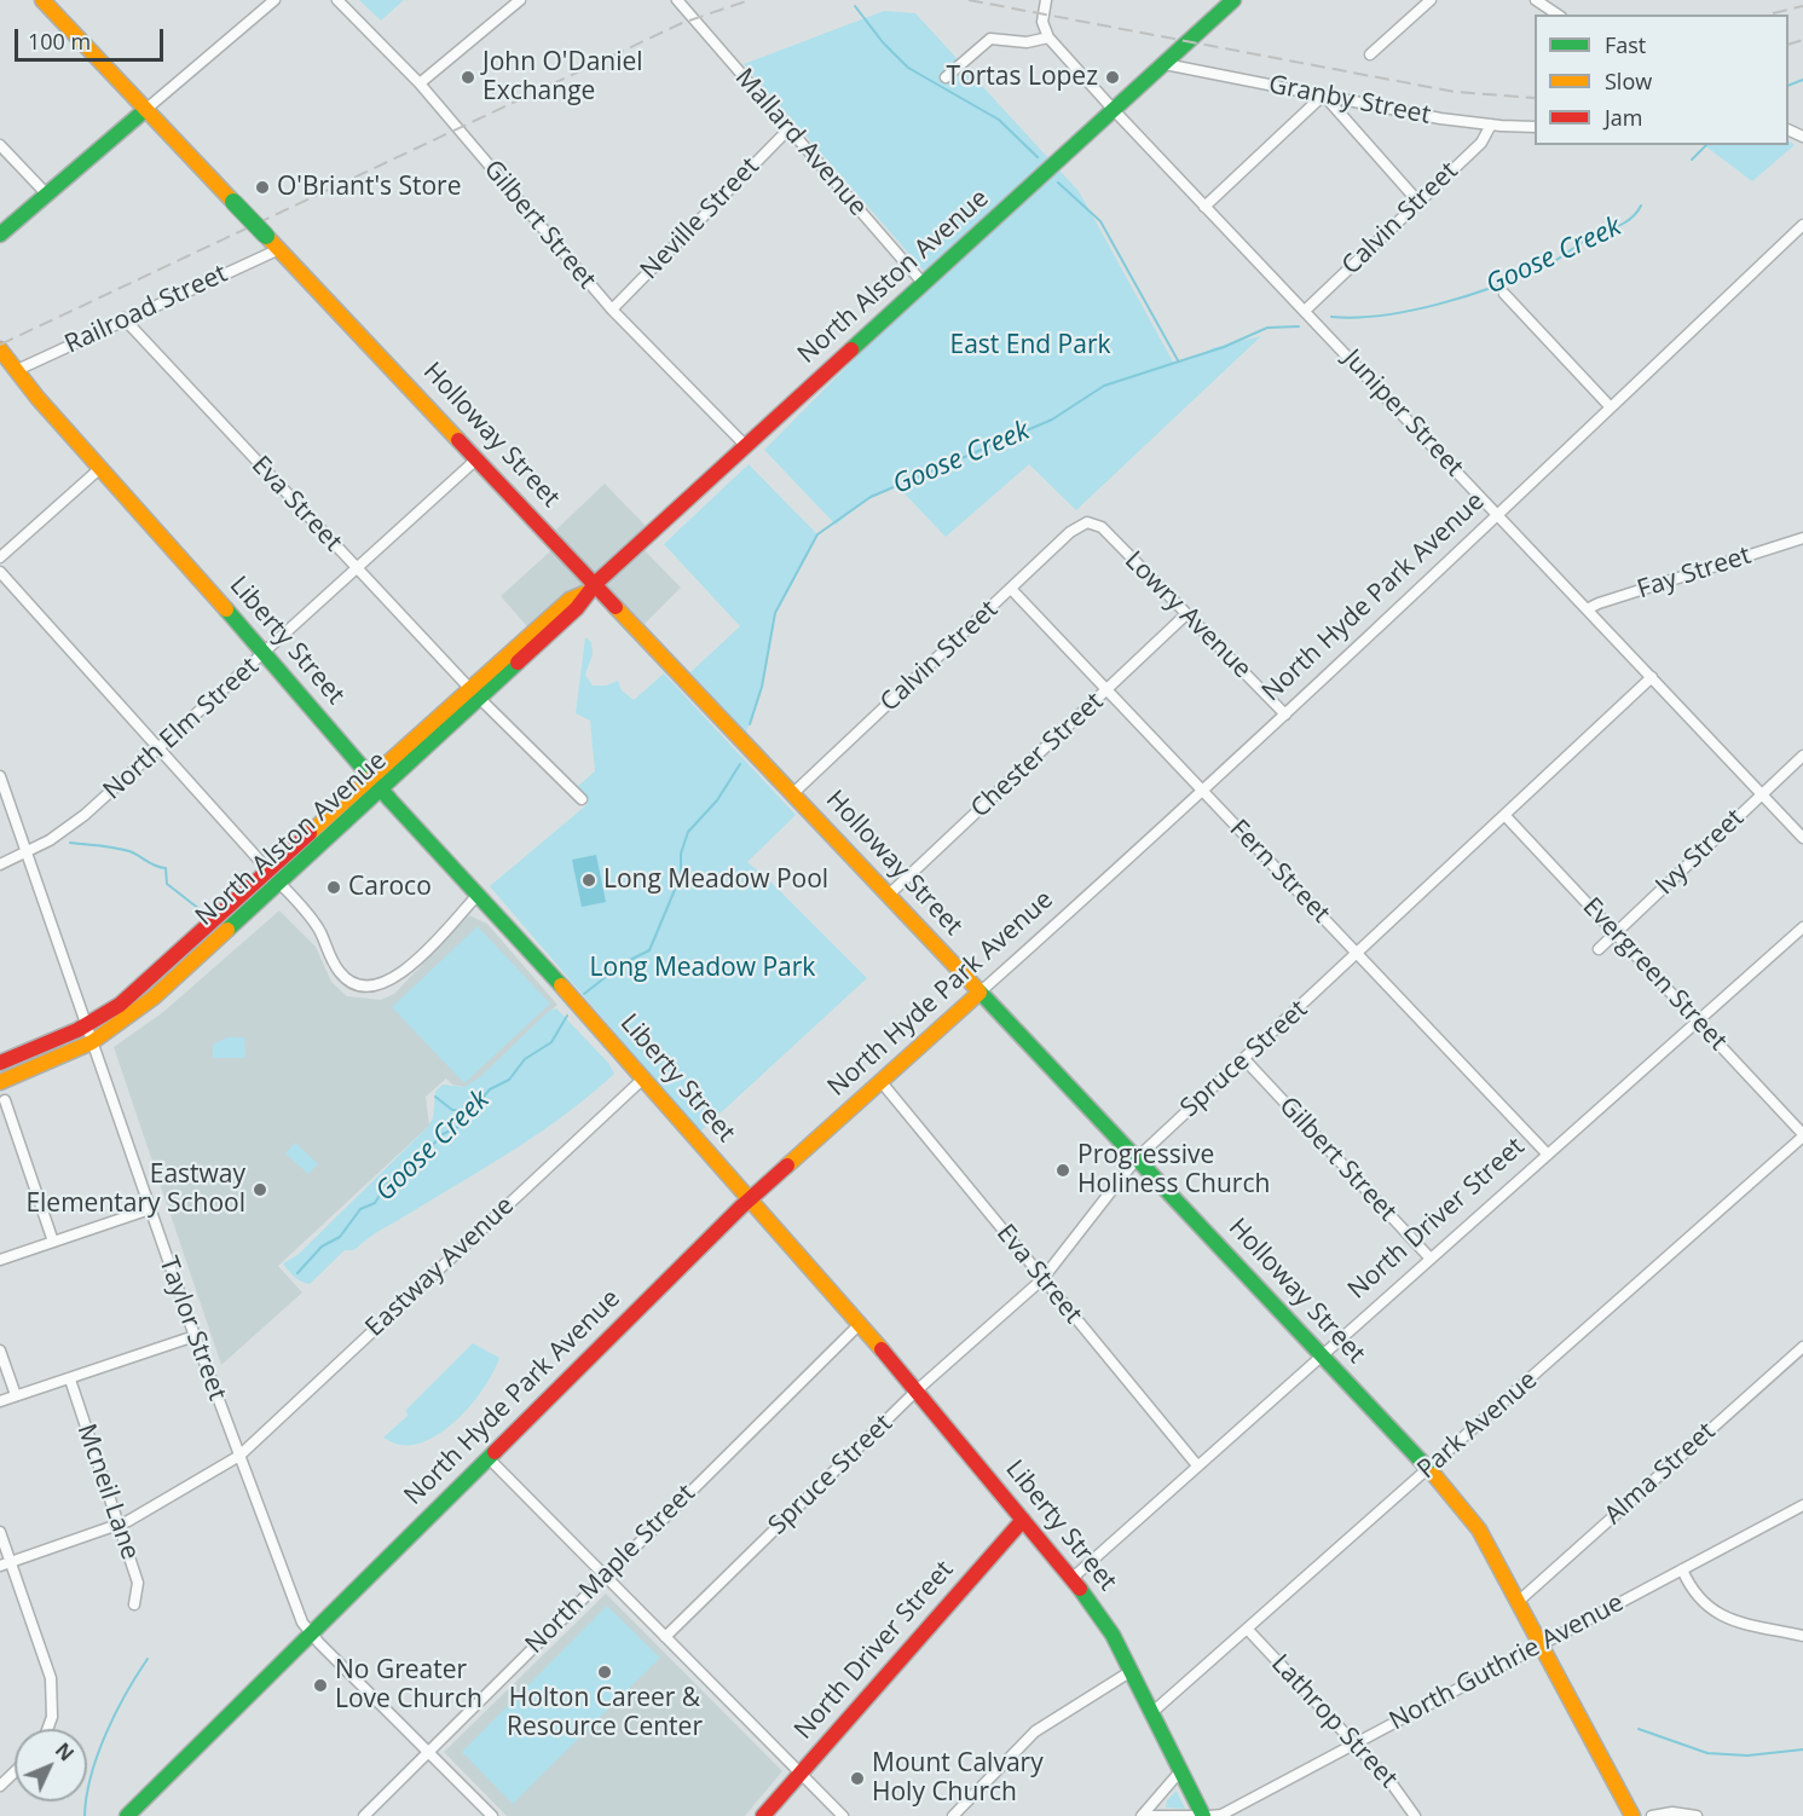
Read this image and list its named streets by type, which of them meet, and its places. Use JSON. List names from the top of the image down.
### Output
{
  "streets": {
    "main road": [
      "North Alston Avenue",
      "Holloway Street",
      "North Hyde Park Avenue",
      "Liberty Street",
      "North Driver Street"
    ],
    "street": [
      "Granby Street",
      "Mallard Avenue",
      "Neville Street",
      "Calvin Street",
      "Gilbert Street",
      "Railroad Street",
      "Juniper Street",
      "Eva Street",
      "Fay Street",
      "Lowry Avenue",
      "North Elm Street",
      "Chester Street",
      "Ivy Street",
      "Fern Street",
      "Evergreen Street",
      "Spruce Street",
      "Eastway Avenue",
      "Taylor Street",
      "Park Avenue",
      "Alma Street",
      "Mcneil Lane",
      "North Maple Street",
      "North Guthrie Avenue",
      "Lathrop Street"
    ]
  },
  "crossings": [
    ["Granby Street", "Calvin Street"],
    ["Granby Street", "North Alston Avenue"],
    ["Mallard Avenue", "Neville Street"],
    ["Mallard Avenue", "North Alston Avenue"],
    ["Neville Street", "Gilbert Street"],
    ["Calvin Street", "Juniper Street"],
    ["Calvin Street", "Holloway Street"],
    ["Calvin Street", "Lowry Avenue"],
    ["Calvin Street", "Fern Street"],
    ["Gilbert Street", "North Alston Avenue"],
    ["Gilbert Street", "Spruce Street"],
    ["Gilbert Street", "North Driver Street"],
    ["North Alston Avenue", "Juniper Street"],
    ["North Alston Avenue", "Holloway Street"],
    ["North Alston Avenue", "Eva Street"],
    ["North Alston Avenue", "Liberty Street"],
    ["North Alston Avenue", "Taylor Street"],
    ["Railroad Street", "Holloway Street"],
    ["Railroad Street", "Eva Street"],
    ["Railroad Street", "Liberty Street"],
    ["Juniper Street", "Fay Street"],
    ["Juniper Street", "North Hyde Park Avenue"],
    ["Juniper Street", "Ivy Street"],
    ["Juniper Street", "Spruce Street"],
    ["Holloway Street", "North Hyde Park Avenue"],
    ["Holloway Street", "North Elm Street"],
    ["Holloway Street", "Chester Street"],
    ["Holloway Street", "Spruce Street"],
    ["Holloway Street", "North Driver Street"],
    ["Holloway Street", "Park Avenue"],
    ["Holloway Street", "Alma Street"],
    ["Holloway Street", "North Guthrie Avenue"],
    ["Eva Street", "North Hyde Park Avenue"],
    ["Eva Street", "North Elm Street"],
    ["Eva Street", "Spruce Street"],
    ["Eva Street", "North Driver Street"],
    ["North Hyde Park Avenue", "Lowry Avenue"],
    ["North Hyde Park Avenue", "Liberty Street"],
    ["North Hyde Park Avenue", "Fern Street"],
    ["North Hyde Park Avenue", "Taylor Street"],
    ["Lowry Avenue", "Chester Street"],
    ["Liberty Street", "North Elm Street"],
    ["Liberty Street", "Spruce Street"],
    ["Liberty Street", "North Driver Street"],
    ["Liberty Street", "Eastway Avenue"],
    ["Liberty Street", "Park Avenue"],
    ["Liberty Street", "North Maple Street"],
    ["North Elm Street", "Taylor Street"],
    ["Chester Street", "Fern Street"],
    ["Ivy Street", "Evergreen Street"],
    ["Fern Street", "Spruce Street"],
    ["Fern Street", "North Driver Street"],
    ["Evergreen Street", "Spruce Street"],
    ["Evergreen Street", "North Driver Street"],
    ["Evergreen Street", "Park Avenue"],
    ["Eastway Avenue", "Taylor Street"],
    ["Eastway Avenue", "Mcneil Lane"],
    ["Taylor Street", "North Maple Street"],
    ["Park Avenue", "Lathrop Street"],
    ["North Guthrie Avenue", "Lathrop Street"]
  ],
  "water": ["Goose Creek"],
  "parks": ["East End Park", "Long Meadow Park"],
  "places": [
    "John O'Daniel Exchange",
    "Tortas Lopez",
    "O'Briant's Store",
    "Long Meadow Pool",
    "Caroco",
    "Progressive Holiness Church",
    "Eastway Elementary School",
    "Holton Career & Resource Center",
    "No Greater Love Church",
    "Mount Calvary Holy Church"
  ],
  "legend": ["Fast", "Slow", "Jam"],
  "scale_bar": "100 m",
  "north": "top right"
}
